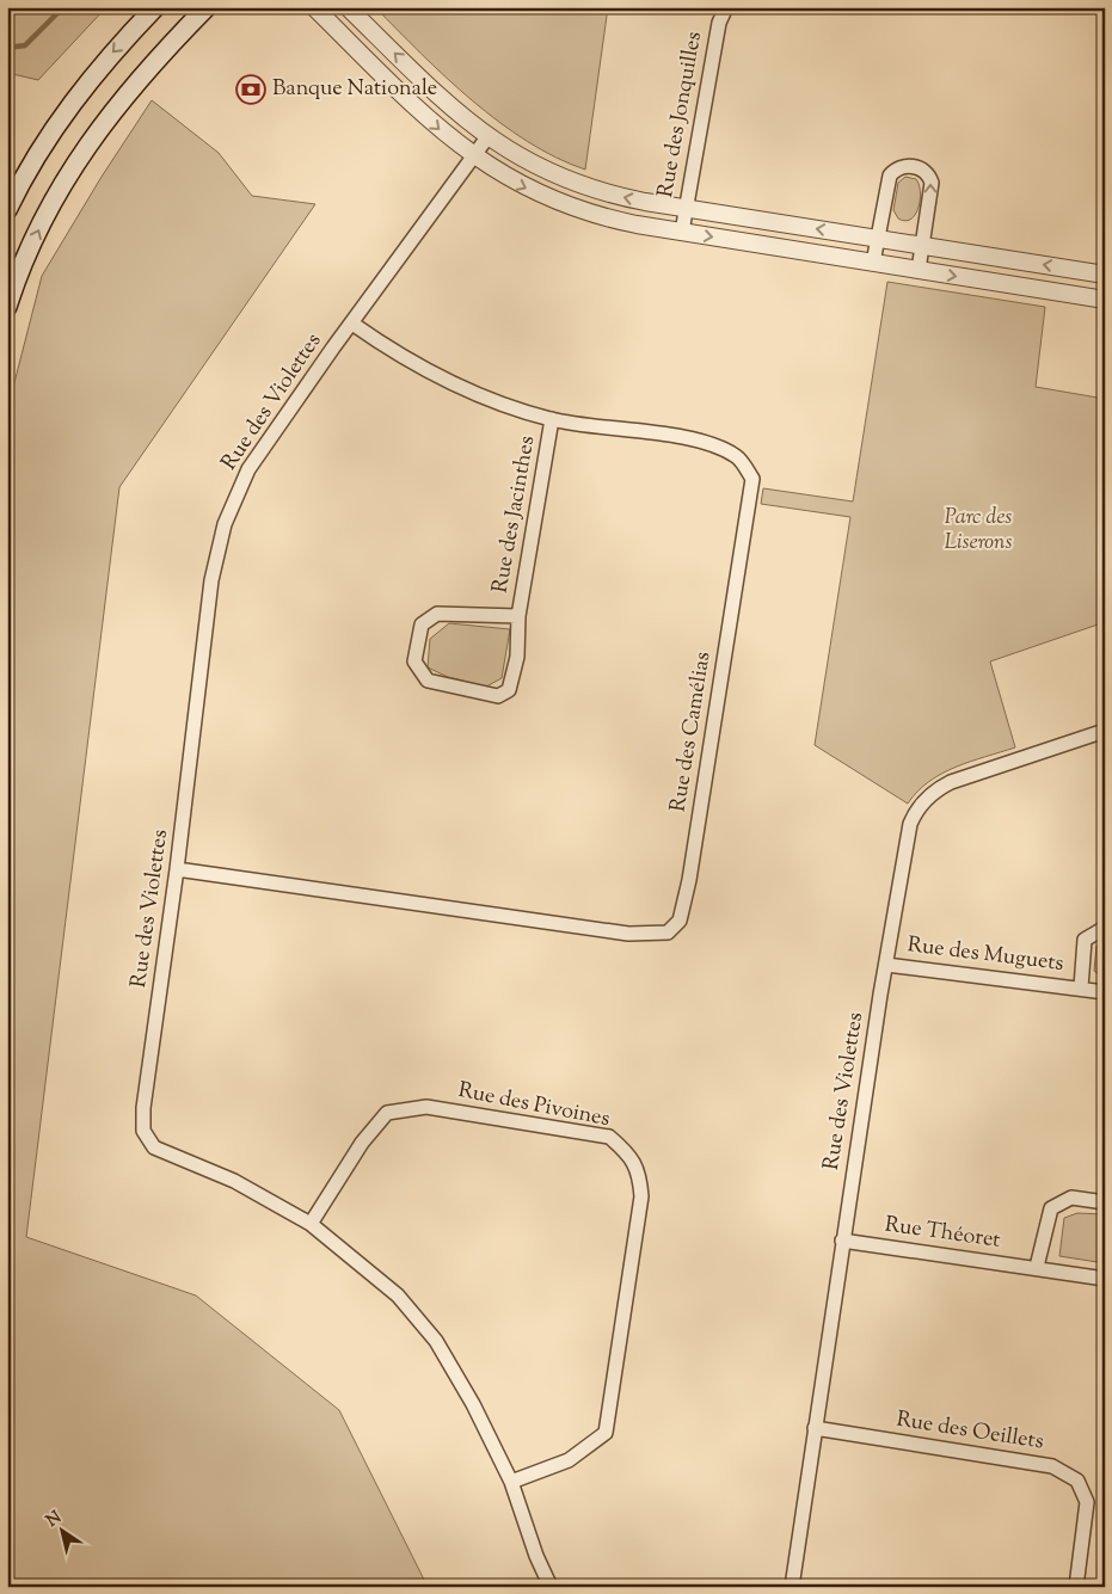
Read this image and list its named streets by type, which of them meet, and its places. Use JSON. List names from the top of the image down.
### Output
{
  "streets": {
    "street": [
      "Rue des Jonquilles",
      "Rue des Violettes",
      "Rue des Jacinthes",
      "Rue des Camélias",
      "Rue des Muguets",
      "Rue des Pivoines",
      "Rue Théoret",
      "Rue des Oeillets"
    ]
  },
  "crossings": [
    ["Rue des Violettes", "Rue des Camélias"],
    ["Rue des Violettes", "Rue des Muguets"],
    ["Rue des Violettes", "Rue des Pivoines"],
    ["Rue des Violettes", "Rue Théoret"],
    ["Rue des Violettes", "Rue des Oeillets"],
    ["Rue des Jacinthes", "Rue des Camélias"]
  ],
  "parks": ["Parc des Liserons"],
  "places": {
    "bank": ["Banque Nationale"]
  },
  "north": "top left"
}
